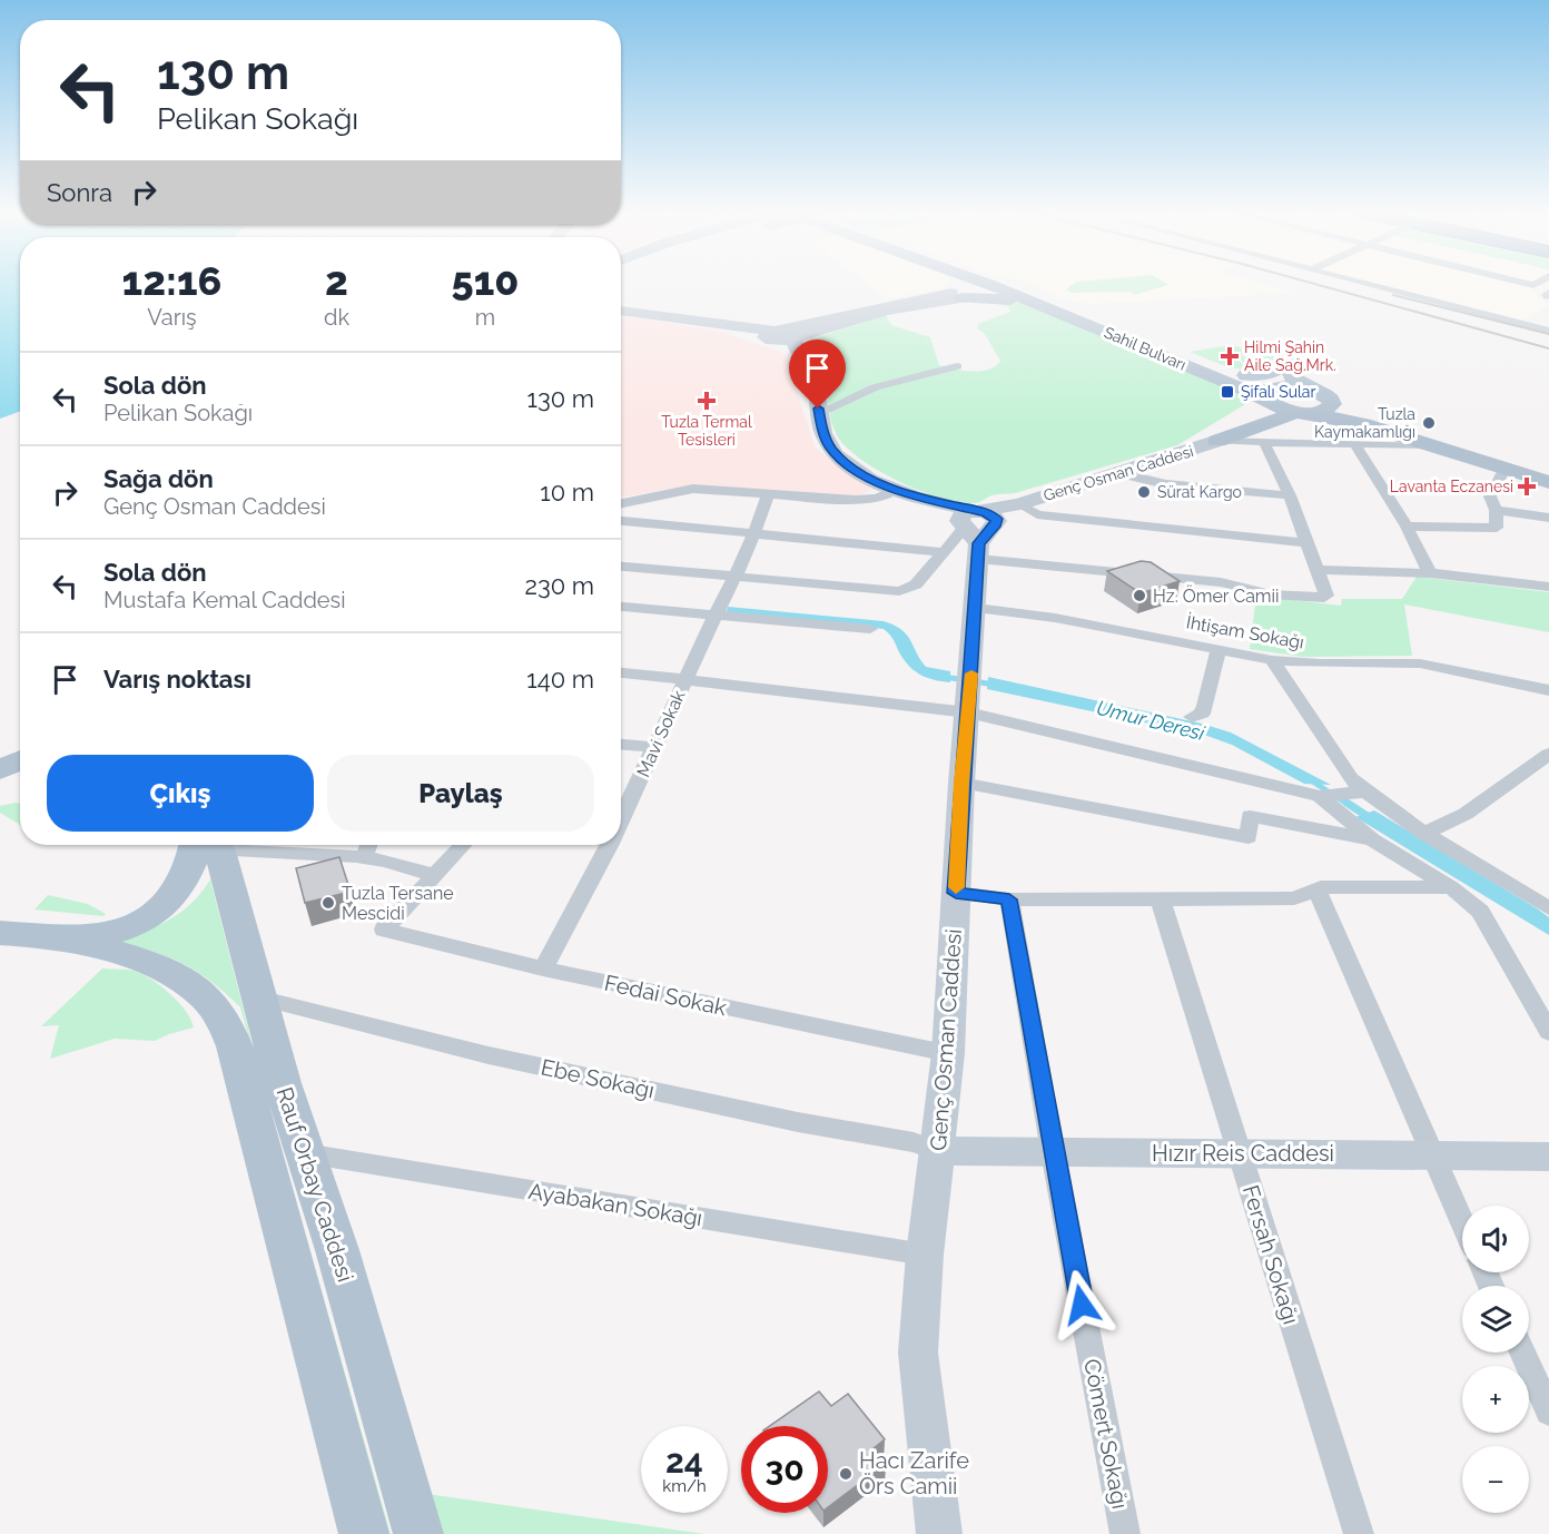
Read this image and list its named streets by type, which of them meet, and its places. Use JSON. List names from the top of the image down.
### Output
{
  "streets": {
    "main road": ["Sahil Bulvarı", "Rauf Orbay Caddesi"],
    "street": [
      "Genç Osman Caddesi",
      "İhtişam Sokağı",
      "Mavi Sokak",
      "Fedai Sokak",
      "Ebe Sokağı",
      "Hızır Reis Caddesi",
      "Ayabakan Sokağı",
      "Fersah Sokağı",
      "Cömert Sokağı"
    ]
  },
  "crossings": [
    ["Genç Osman Caddesi", "İhtişam Sokağı"],
    ["Genç Osman Caddesi", "Fedai Sokak"],
    ["Genç Osman Caddesi", "Ebe Sokağı"],
    ["Genç Osman Caddesi", "Hızır Reis Caddesi"],
    ["Genç Osman Caddesi", "Ayabakan Sokağı"],
    ["Mavi Sokak", "Fedai Sokak"],
    ["Ebe Sokağı", "Hızır Reis Caddesi"],
    ["Ebe Sokağı", "Rauf Orbay Caddesi"],
    ["Hızır Reis Caddesi", "Fersah Sokağı"],
    ["Hızır Reis Caddesi", "Cömert Sokağı"],
    ["Rauf Orbay Caddesi", "Ayabakan Sokağı"]
  ],
  "water": ["Umur Deresi"],
  "places": {
    "health": ["Hilmi Şahin Aile Sağ.Mrk.", "Tuzla Termal Tesisleri", "Lavanta Eczanesi"],
    "transit": ["Şifalı Sular"],
    "other": [
      "Tuzla Kaymakamlığı",
      "Sürat Kargo",
      "Hz. Ömer Camii",
      "Tuzla Tersane Mescidi",
      "Hacı Zarife Örs Camii"
    ]
  },
  "page": {
    "turn": ["130 m", "Pelikan Sokağı"],
    "then": "Sonra",
    "eta": [
      "12:16",
      "Varış",
      "2",
      "dk",
      "510",
      "m"
    ],
    "list": [
      {
        "name": "Sola dön",
        "note": "Pelikan Sokağı",
        "value": "130 m"
      },
      {
        "name": "Sağa dön",
        "note": "Genç Osman Caddesi",
        "value": "10 m"
      },
      {
        "name": "Sola dön",
        "note": "Mustafa Kemal Caddesi",
        "value": "230 m"
      },
      {
        "name": "Varış noktası",
        "value": "140 m"
      }
    ],
    "buttons": ["Çıkış", "Paylaş"],
    "map_buttons": ["+", "−"],
    "speed": "24 km/h",
    "limit": "30"
  }
}
